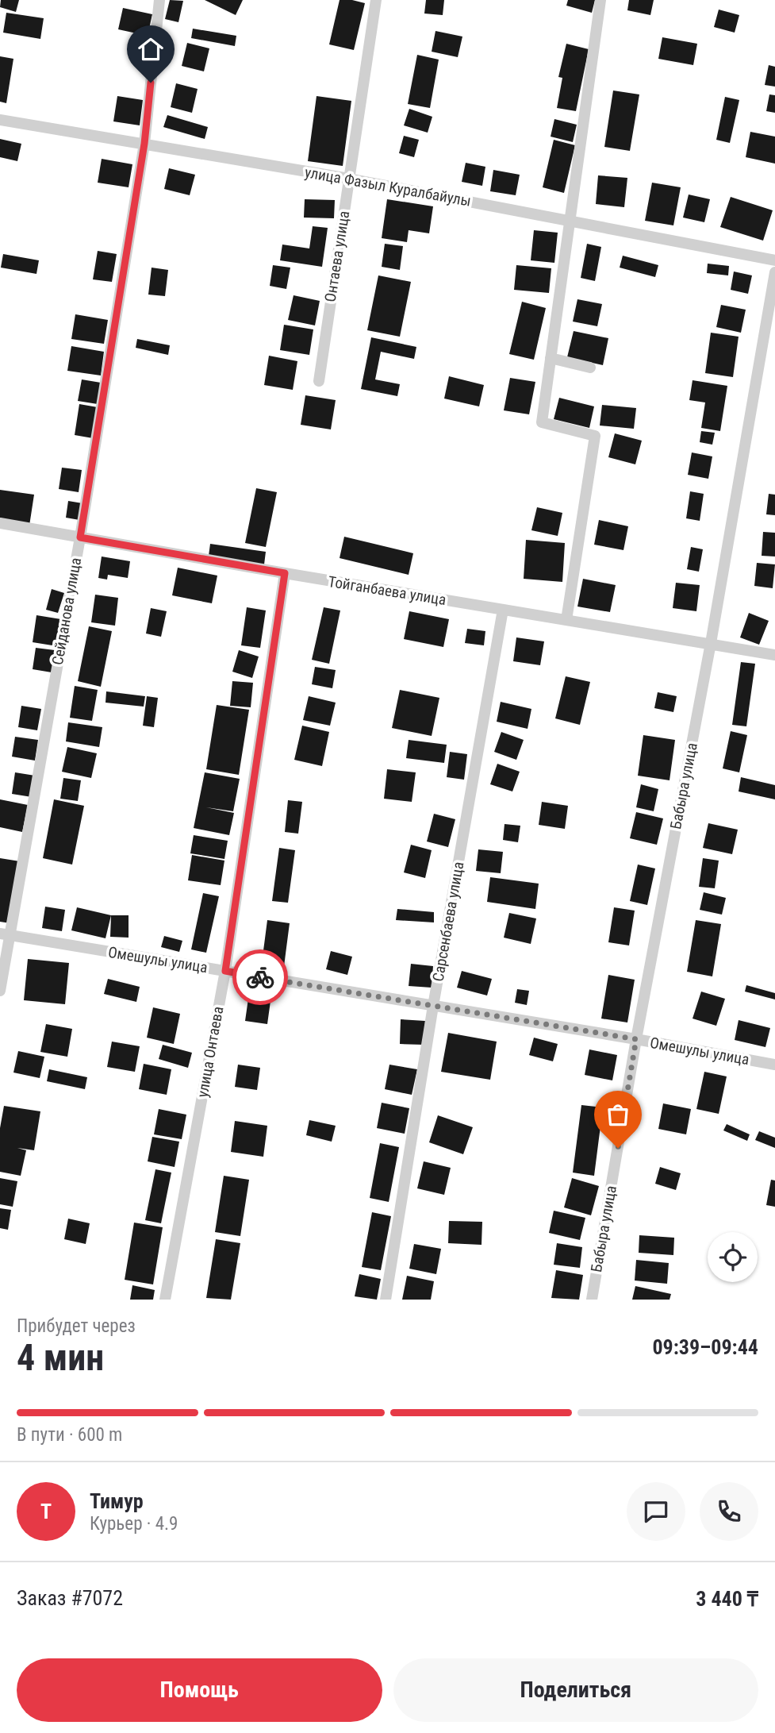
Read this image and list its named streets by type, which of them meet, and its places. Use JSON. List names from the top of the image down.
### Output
{
  "streets": {
    "street": [
      "улица Фазыл Куралбайулы",
      "Онтаева улица",
      "Тойганбаева улица",
      "Сейданова улица",
      "Бабыра улица",
      "Сарсенбаева улица",
      "Омешулы улица",
      "улица Онтаева"
    ]
  },
  "crossings": [
    ["улица Фазыл Куралбайулы", "Онтаева улица"],
    ["улица Фазыл Куралбайулы", "Сейданова улица"],
    ["Тойганбаева улица", "Сейданова улица"],
    ["Тойганбаева улица", "Бабыра улица"],
    ["Тойганбаева улица", "Сарсенбаева улица"],
    ["Тойганбаева улица", "улица Онтаева"],
    ["Сейданова улица", "Омешулы улица"],
    ["Бабыра улица", "Омешулы улица"],
    ["Сарсенбаева улица", "Омешулы улица"],
    ["Омешулы улица", "улица Онтаева"]
  ],
  "page": {
    "heading": ["4 мин", "Прибудет через", "09:39–09:44"],
    "panel": [
      "Тимур",
      "Курьер · 4.9",
      "Заказ #7072",
      "3 440 ₸"
    ],
    "bar": "В пути · 600 m",
    "round": "Т",
    "buttons": ["Помощь", "Поделиться"]
  }
}
